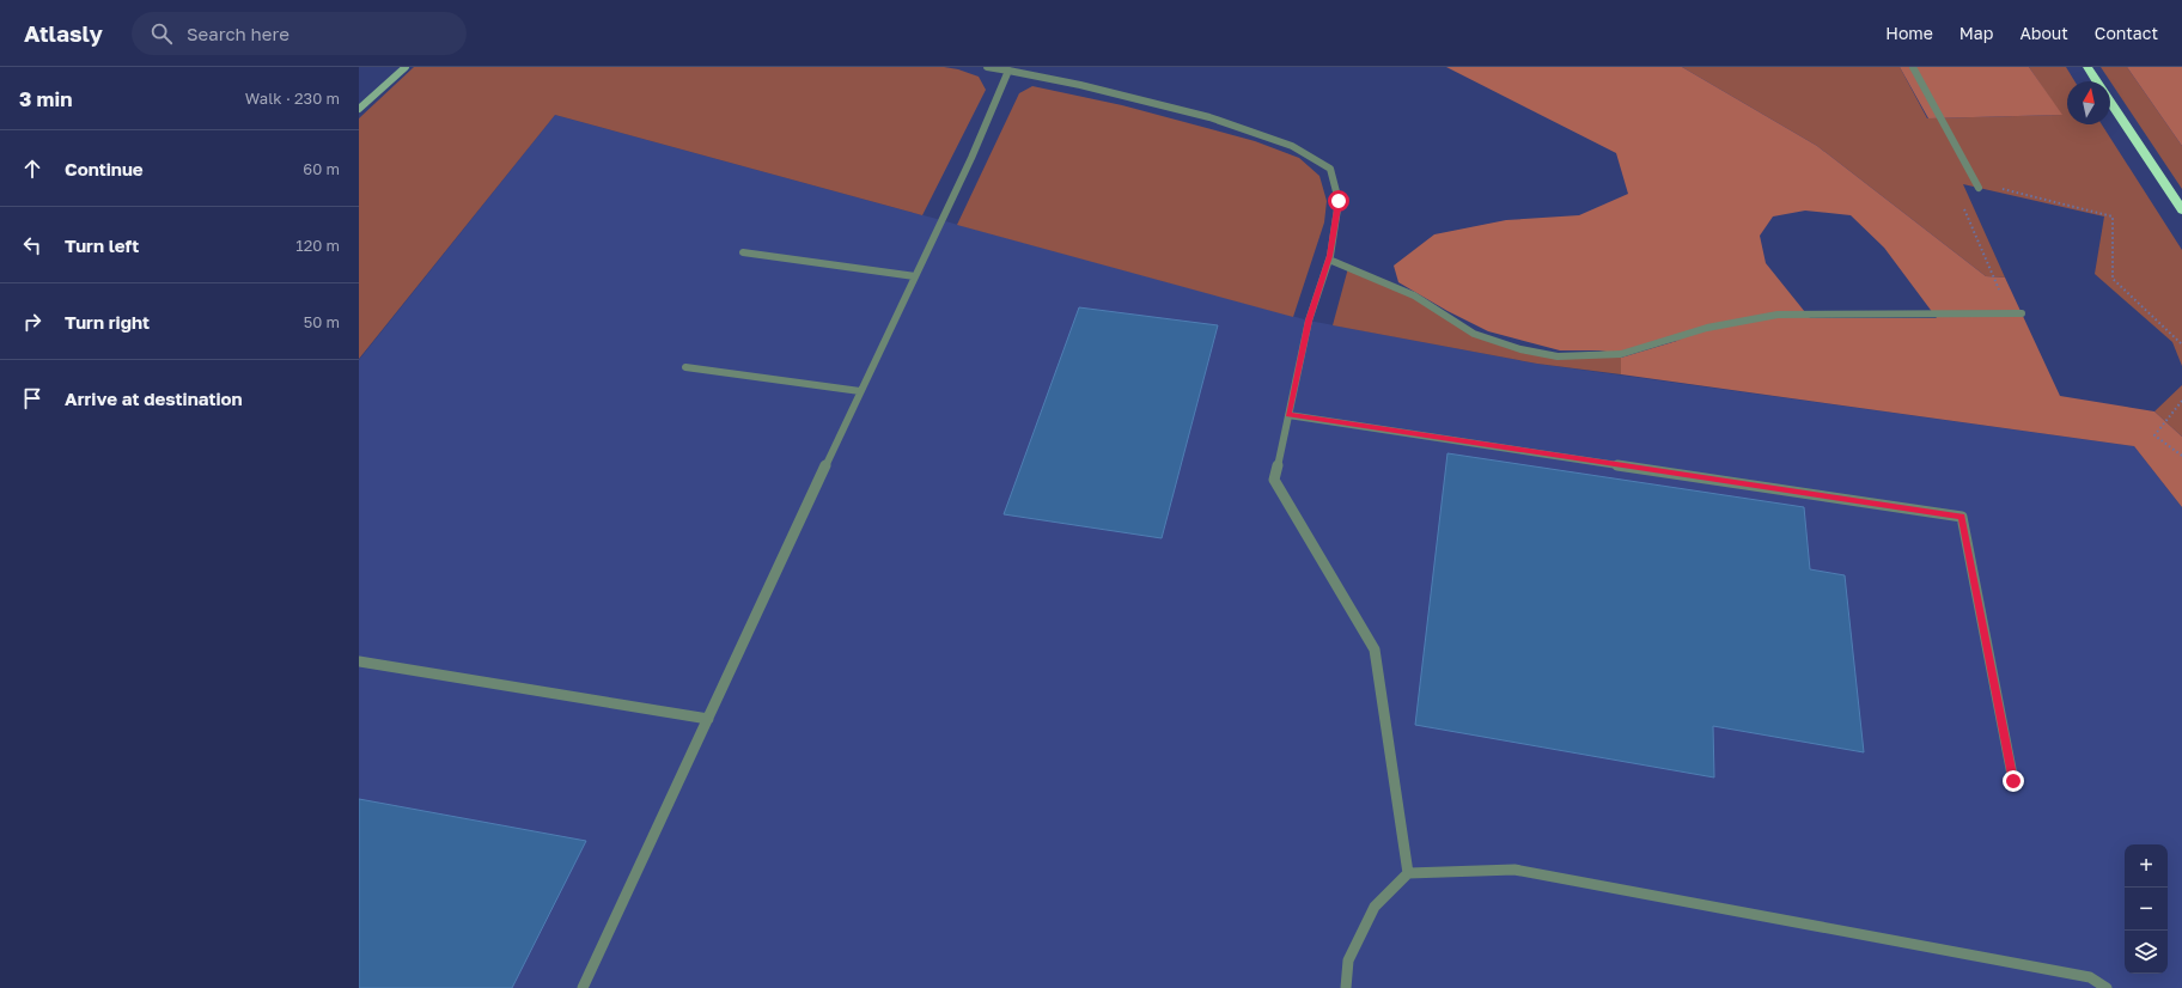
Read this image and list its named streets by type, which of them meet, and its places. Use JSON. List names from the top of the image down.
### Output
{
  "north": "top",
  "page": {
    "header": "Atlasly",
    "search": "Search here",
    "nav": [
      "Home",
      "Map",
      "About",
      "Contact"
    ],
    "heading": ["3 min", "Walk · 230 m"],
    "list": [
      ["Continue", "60 m"],
      ["Turn left", "120 m"],
      ["Turn right", "50 m"],
      "Arrive at destination"
    ],
    "map_buttons": ["+", "−"]
  }
}
